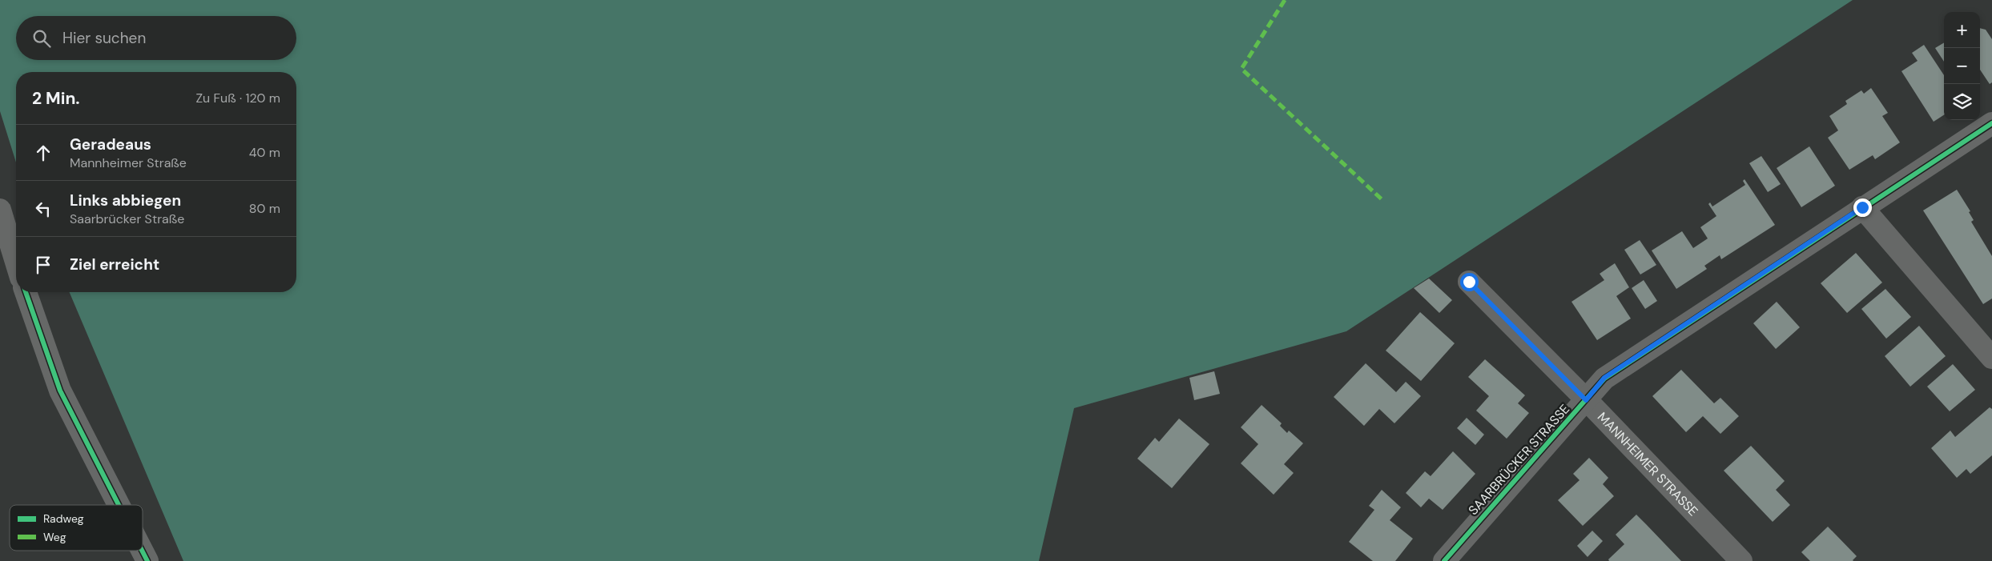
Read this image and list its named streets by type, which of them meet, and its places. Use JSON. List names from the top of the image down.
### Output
{
  "streets": {
    "street": ["SAARBRÜCKER STRASSE", "MANNHEIMER STRASSE"]
  },
  "crossings": [
    ["SAARBRÜCKER STRASSE", "MANNHEIMER STRASSE"]
  ],
  "legend": ["Radweg", "Weg"],
  "page": {
    "map_buttons": ["+", "−"],
    "search": "Hier suchen",
    "heading": ["2 Min.", "Zu Fuß · 120 m"],
    "list": [
      ["Geradeaus", "Mannheimer Straße", "40 m"],
      ["Links abbiegen", "Saarbrücker Straße", "80 m"],
      "Ziel erreicht"
    ]
  }
}
